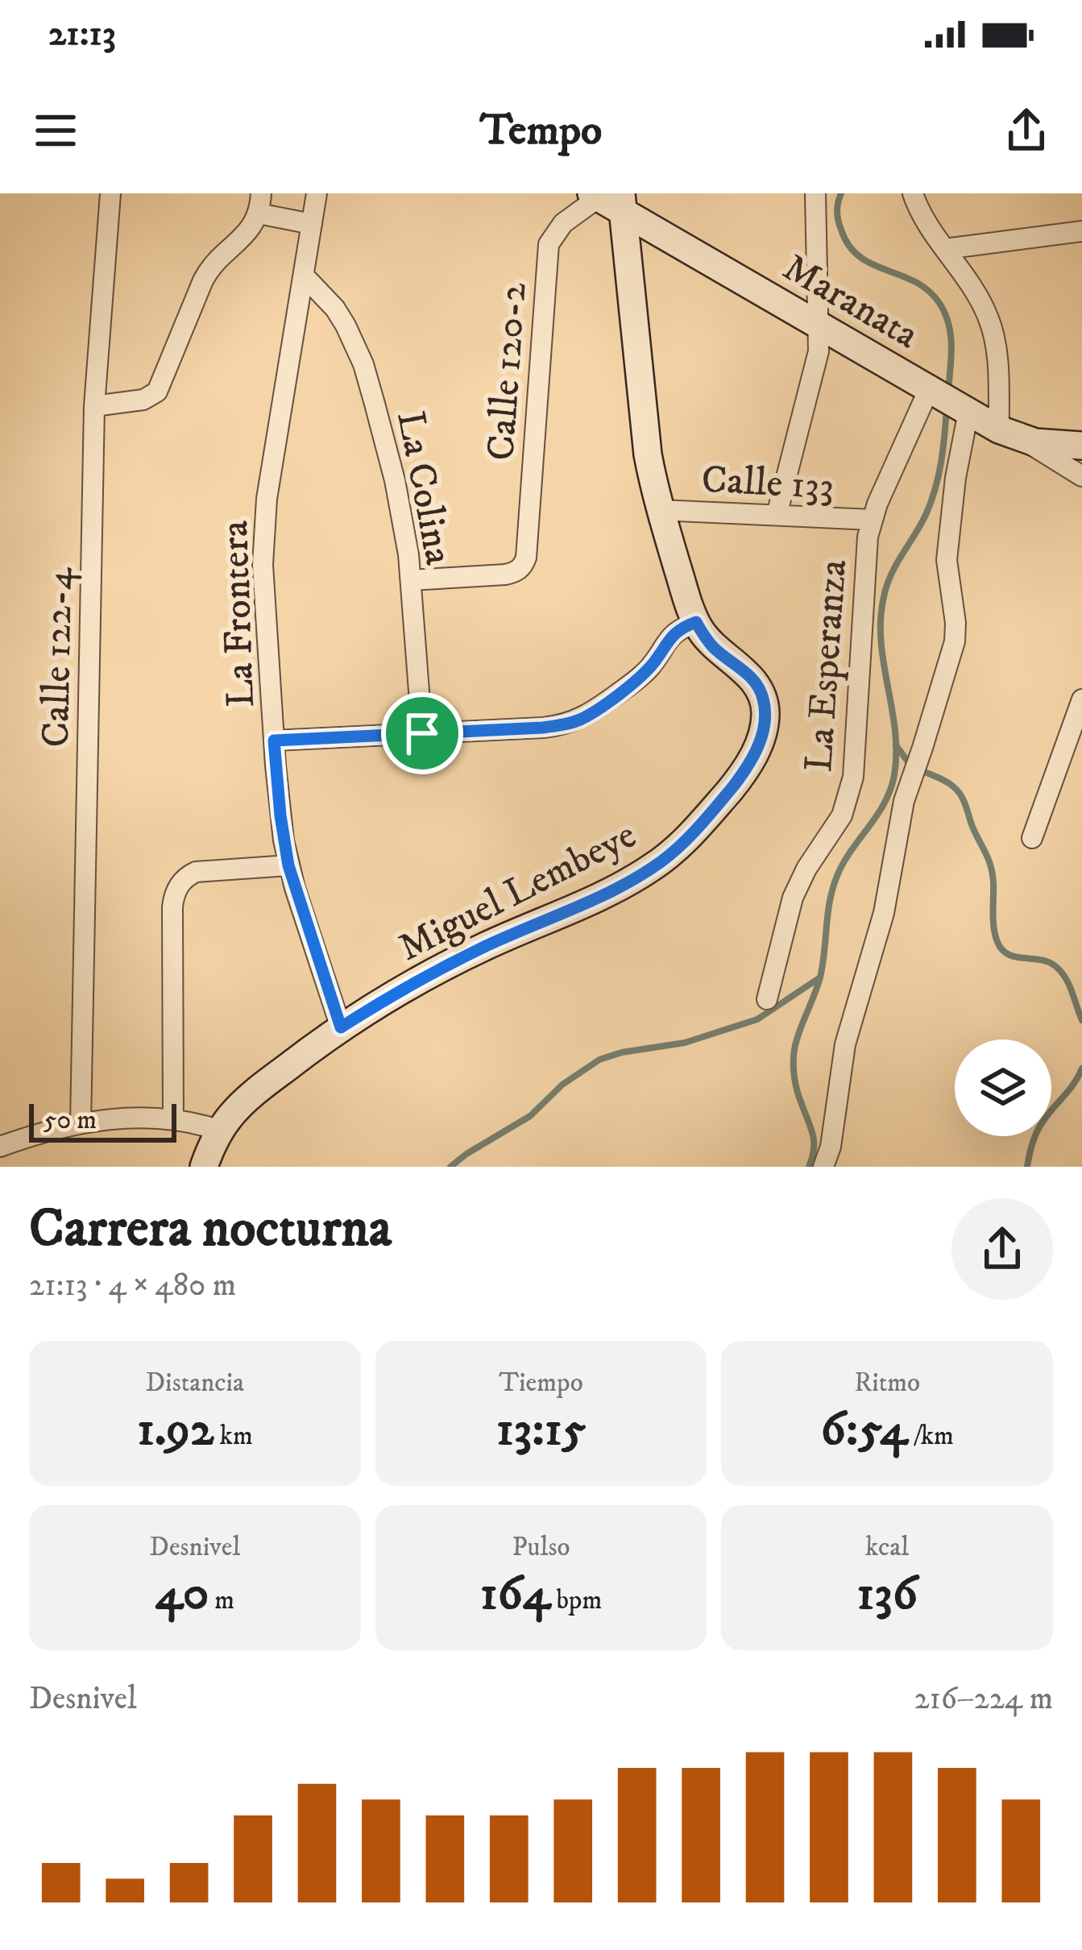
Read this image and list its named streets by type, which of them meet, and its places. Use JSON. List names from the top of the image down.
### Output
{
  "streets": {
    "street": [
      "Maranata",
      "Calle 120-2",
      "Calle 133",
      "La Colina",
      "La Frontera",
      "Calle 122-4",
      "La Esperanza",
      "Miguel Lembeye"
    ]
  },
  "crossings": [
    ["Maranata", "Calle 120-2"],
    ["Maranata", "La Esperanza"],
    ["Maranata", "Miguel Lembeye"],
    ["Calle 120-2", "La Colina"],
    ["Calle 120-2", "Miguel Lembeye"],
    ["Calle 133", "La Esperanza"],
    ["Calle 133", "Miguel Lembeye"],
    ["La Colina", "La Frontera"],
    ["La Frontera", "Miguel Lembeye"]
  ],
  "scale_bar": "50 m",
  "page": {
    "status": "21:13",
    "header": "Tempo",
    "scale": "50 m",
    "heading": ["Carrera nocturna", "21:13 · 4 × 480 m"],
    "stats": [
      ["Distancia", "1.92 km"],
      ["Tiempo", "13:15"],
      ["Ritmo", "6:54 /km"],
      ["Desnivel", "40 m"],
      ["Pulso", "164 bpm"],
      ["kcal", "136"]
    ],
    "chart": ["Desnivel", "216–224 m"]
  }
}
